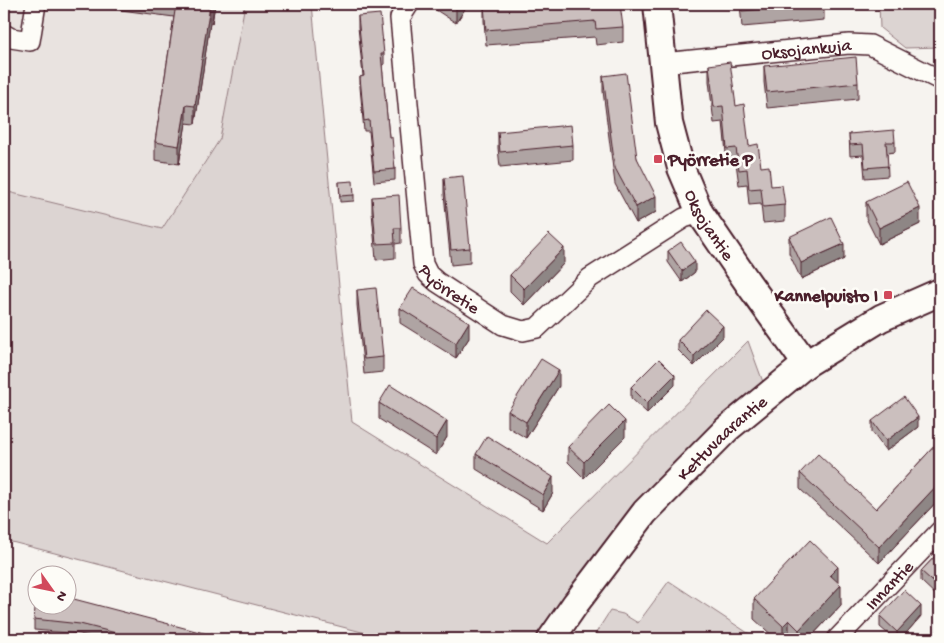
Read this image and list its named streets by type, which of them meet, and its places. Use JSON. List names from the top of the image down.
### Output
{
  "streets": {
    "street": [
      "Oksojankuja",
      "Oksojantie",
      "Pyörretie",
      "Kettuvaarantie",
      "Innantie"
    ]
  },
  "crossings": [
    ["Oksojankuja", "Oksojantie"],
    ["Oksojantie", "Pyörretie"],
    ["Oksojantie", "Kettuvaarantie"]
  ],
  "places": {
    "transit": ["Pyörretie P", "Kannelpuisto I"]
  },
  "north": "bottom right"
}
